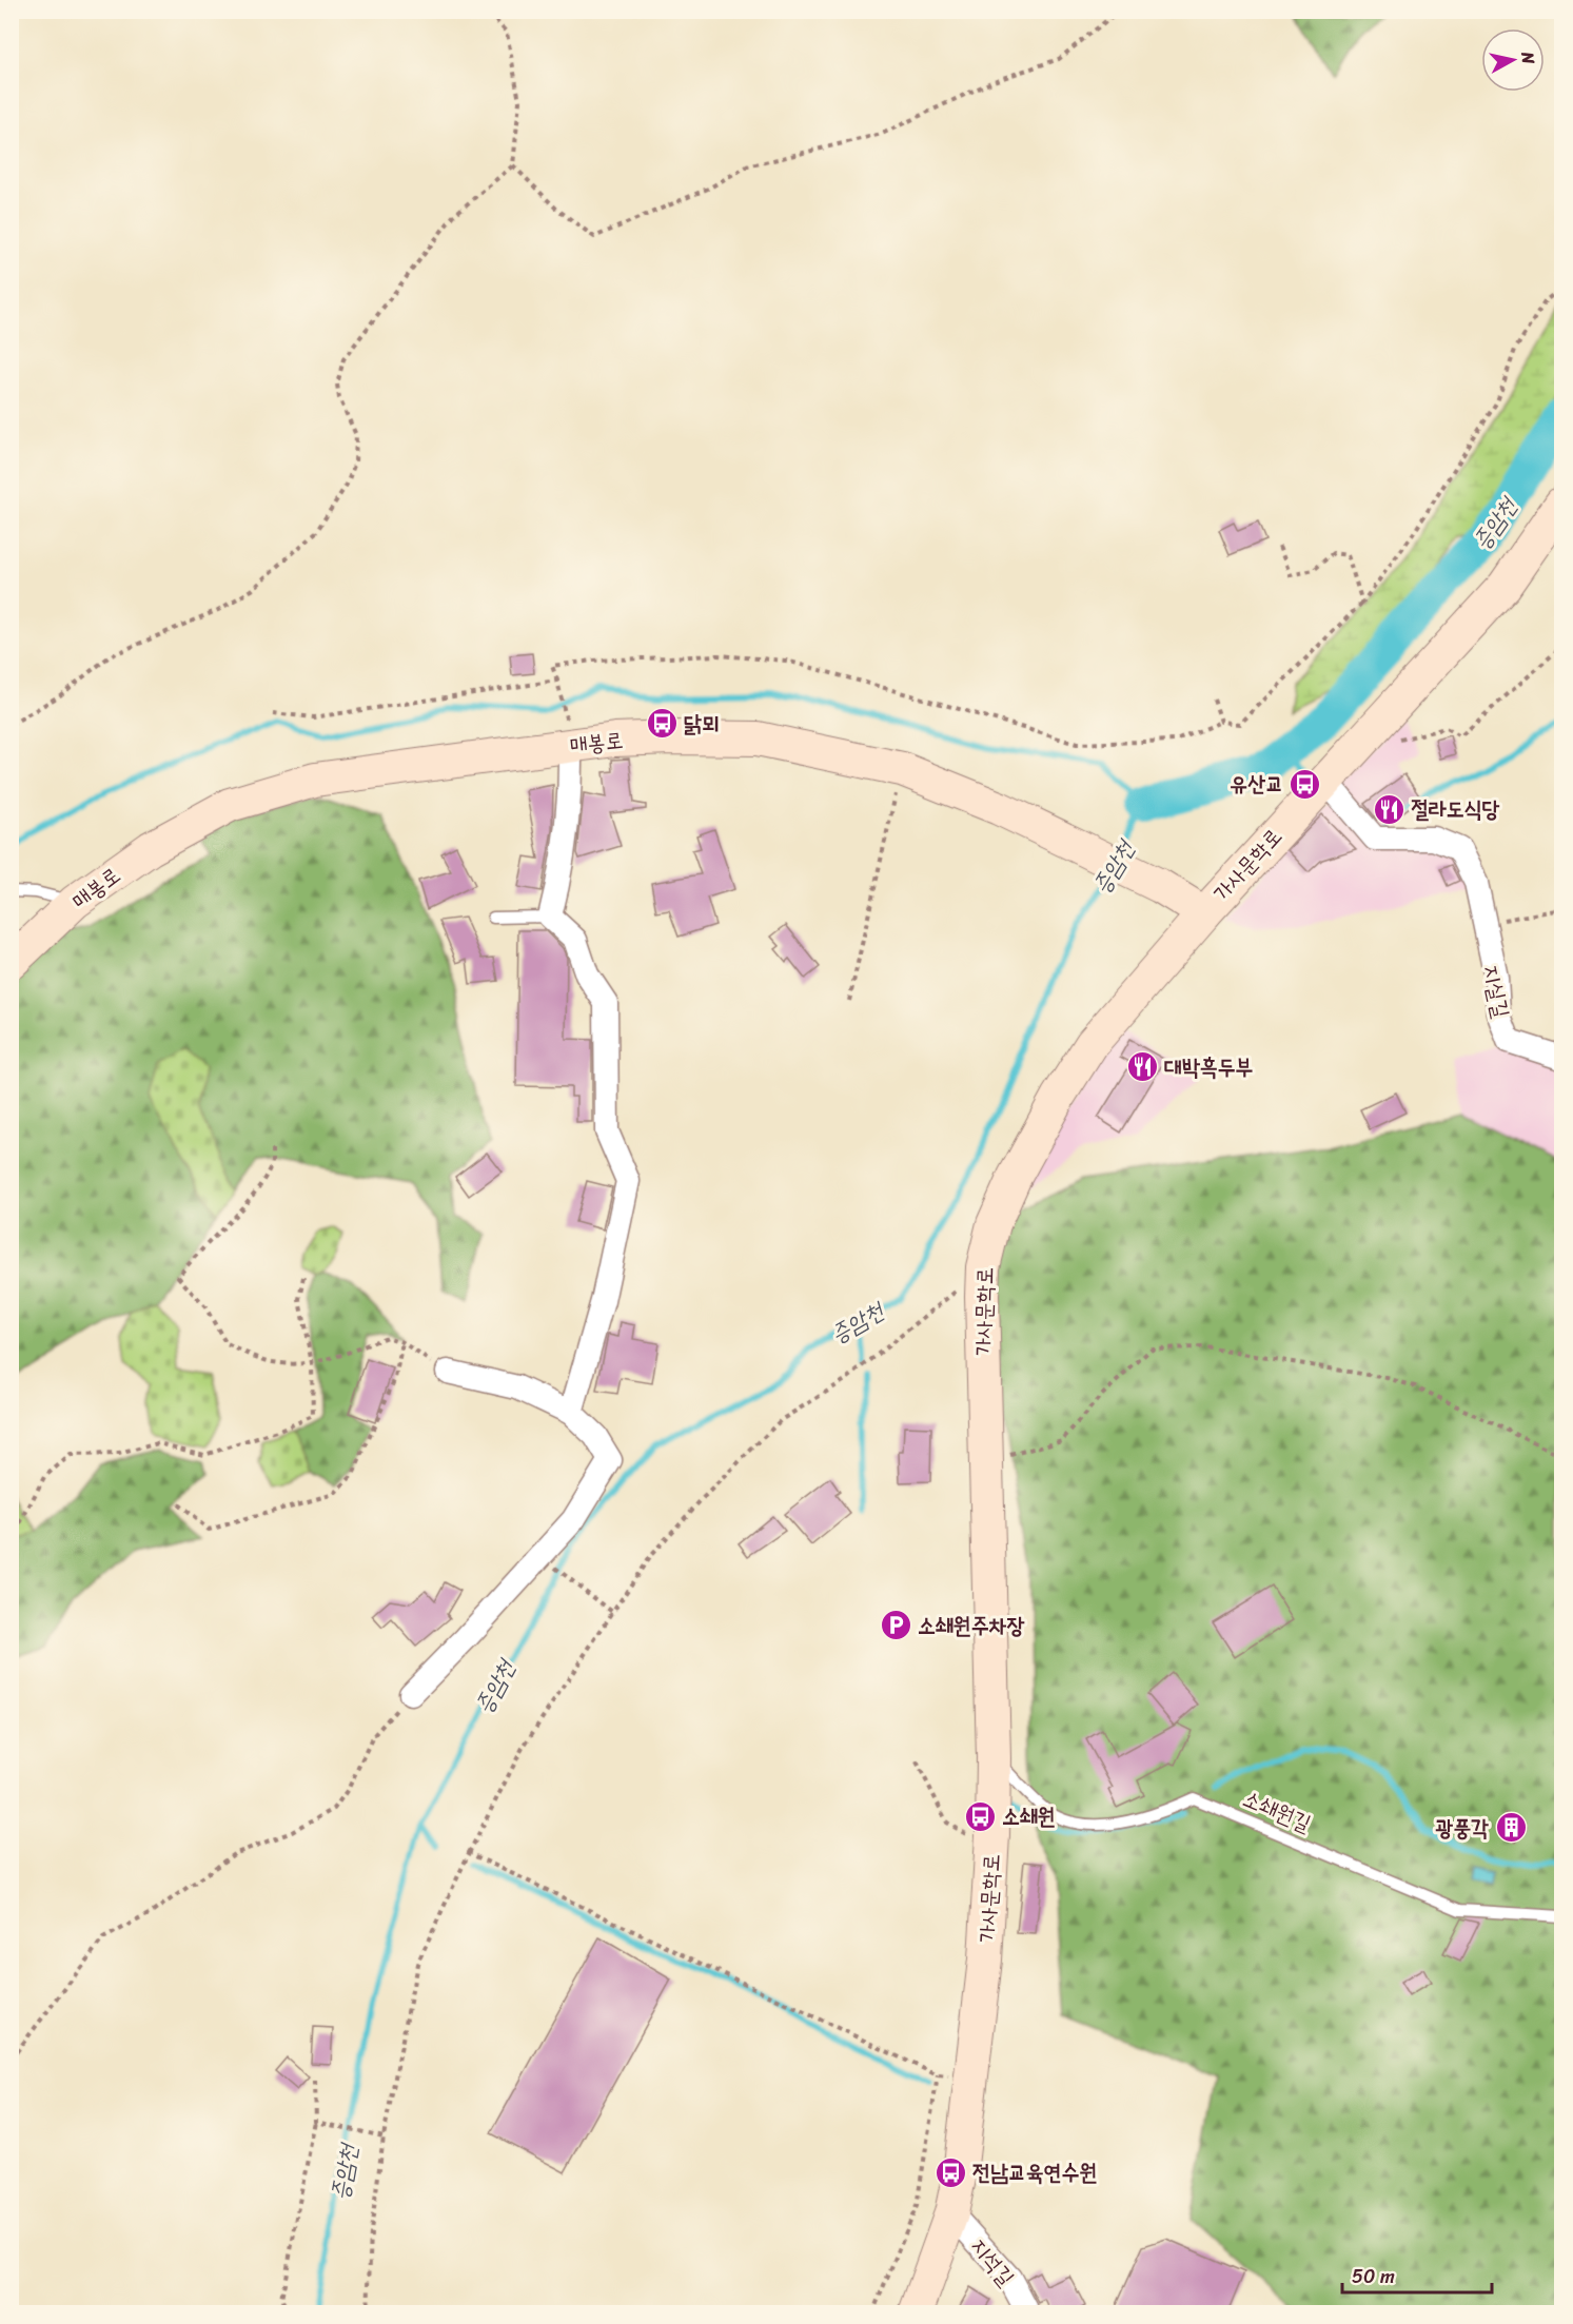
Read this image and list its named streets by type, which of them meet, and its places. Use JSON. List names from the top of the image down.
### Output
{
  "streets": {
    "main road": ["매봉로", "가사문학로"],
    "street": ["지실길", "지석길"],
    "lane": ["소쇄원길"]
  },
  "crossings": [
    ["매봉로", "가사문학로"],
    ["가사문학로", "지실길"],
    ["가사문학로", "소쇄원길"],
    ["가사문학로", "지석길"]
  ],
  "water": ["증암천"],
  "places": {
    "bus stop": [
      "닭뫼",
      "유산교",
      "소쇄원",
      "전남교육연수원"
    ],
    "restaurant": ["절라도식당", "대박흑두부"],
    "parking": ["소쇄원주차장"],
    "building": ["광풍각"]
  },
  "scale_bar": "50 m",
  "north": "right"
}
